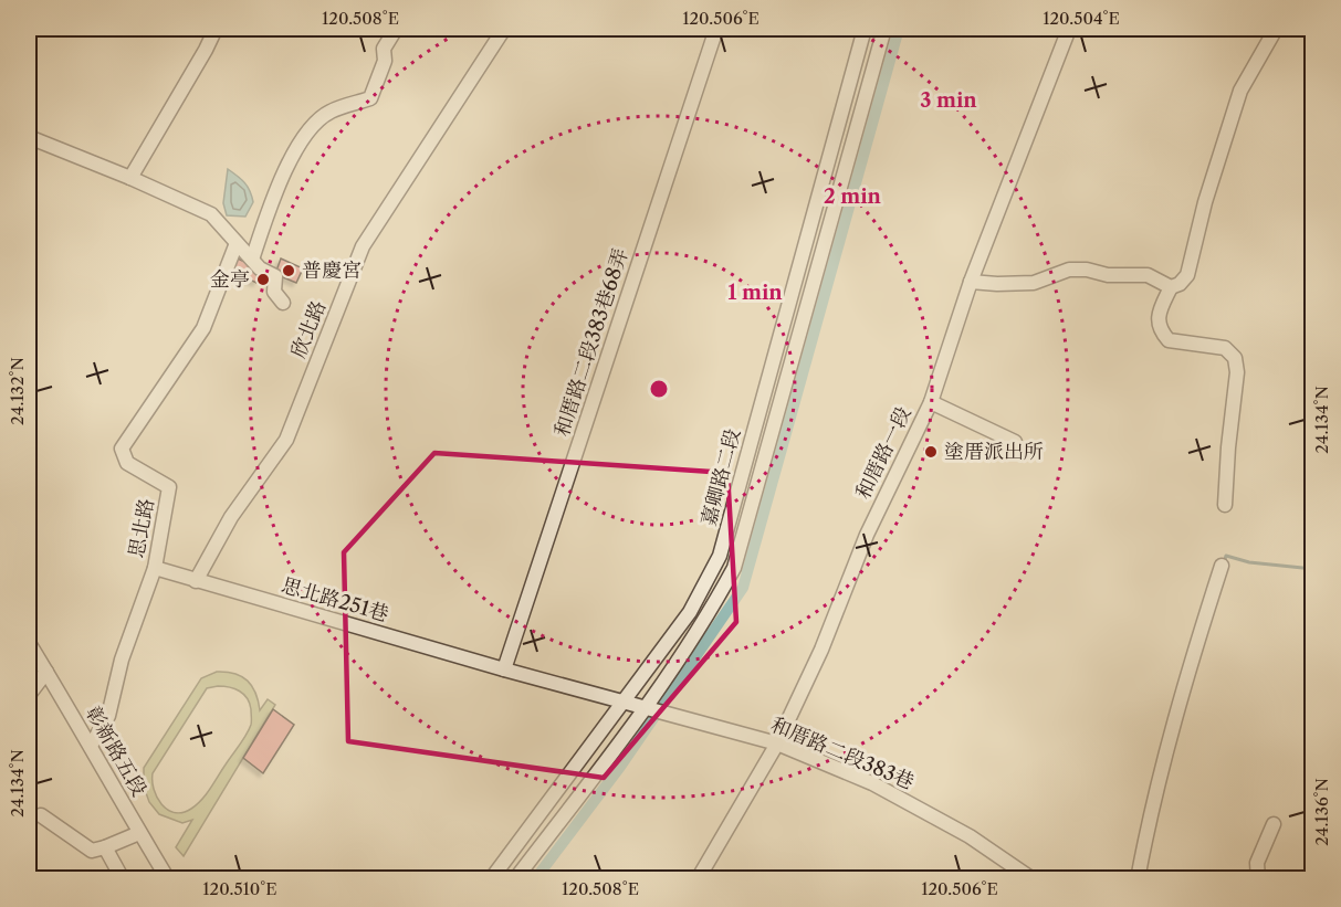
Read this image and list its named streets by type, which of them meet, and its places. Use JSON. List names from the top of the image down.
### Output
{
  "streets": {
    "street": [
      "欣北路",
      "和厝路二段383巷68弄",
      "和厝路一段",
      "嘉卿路二段",
      "思北路",
      "思北路251巷",
      "彰新路五段",
      "和厝路二段383巷"
    ]
  },
  "crossings": [
    ["欣北路", "思北路251巷"],
    ["和厝路二段383巷68弄", "思北路251巷"],
    ["和厝路二段383巷68弄", "和厝路二段383巷"],
    ["和厝路一段", "和厝路二段383巷"],
    ["嘉卿路二段", "和厝路二段383巷"],
    ["思北路", "思北路251巷"],
    ["思北路", "彰新路五段"],
    ["思北路251巷", "和厝路二段383巷"]
  ],
  "places": ["普慶宮", "金亭", "塗厝派出所"],
  "coordinates": [
    "120.508°E",
    "120.506°E",
    "120.504°E",
    "24.132°N",
    "24.134°N",
    "24.136°N",
    "120.510°E"
  ],
  "rings": ["3 min", "2 min", "1 min"]
}
